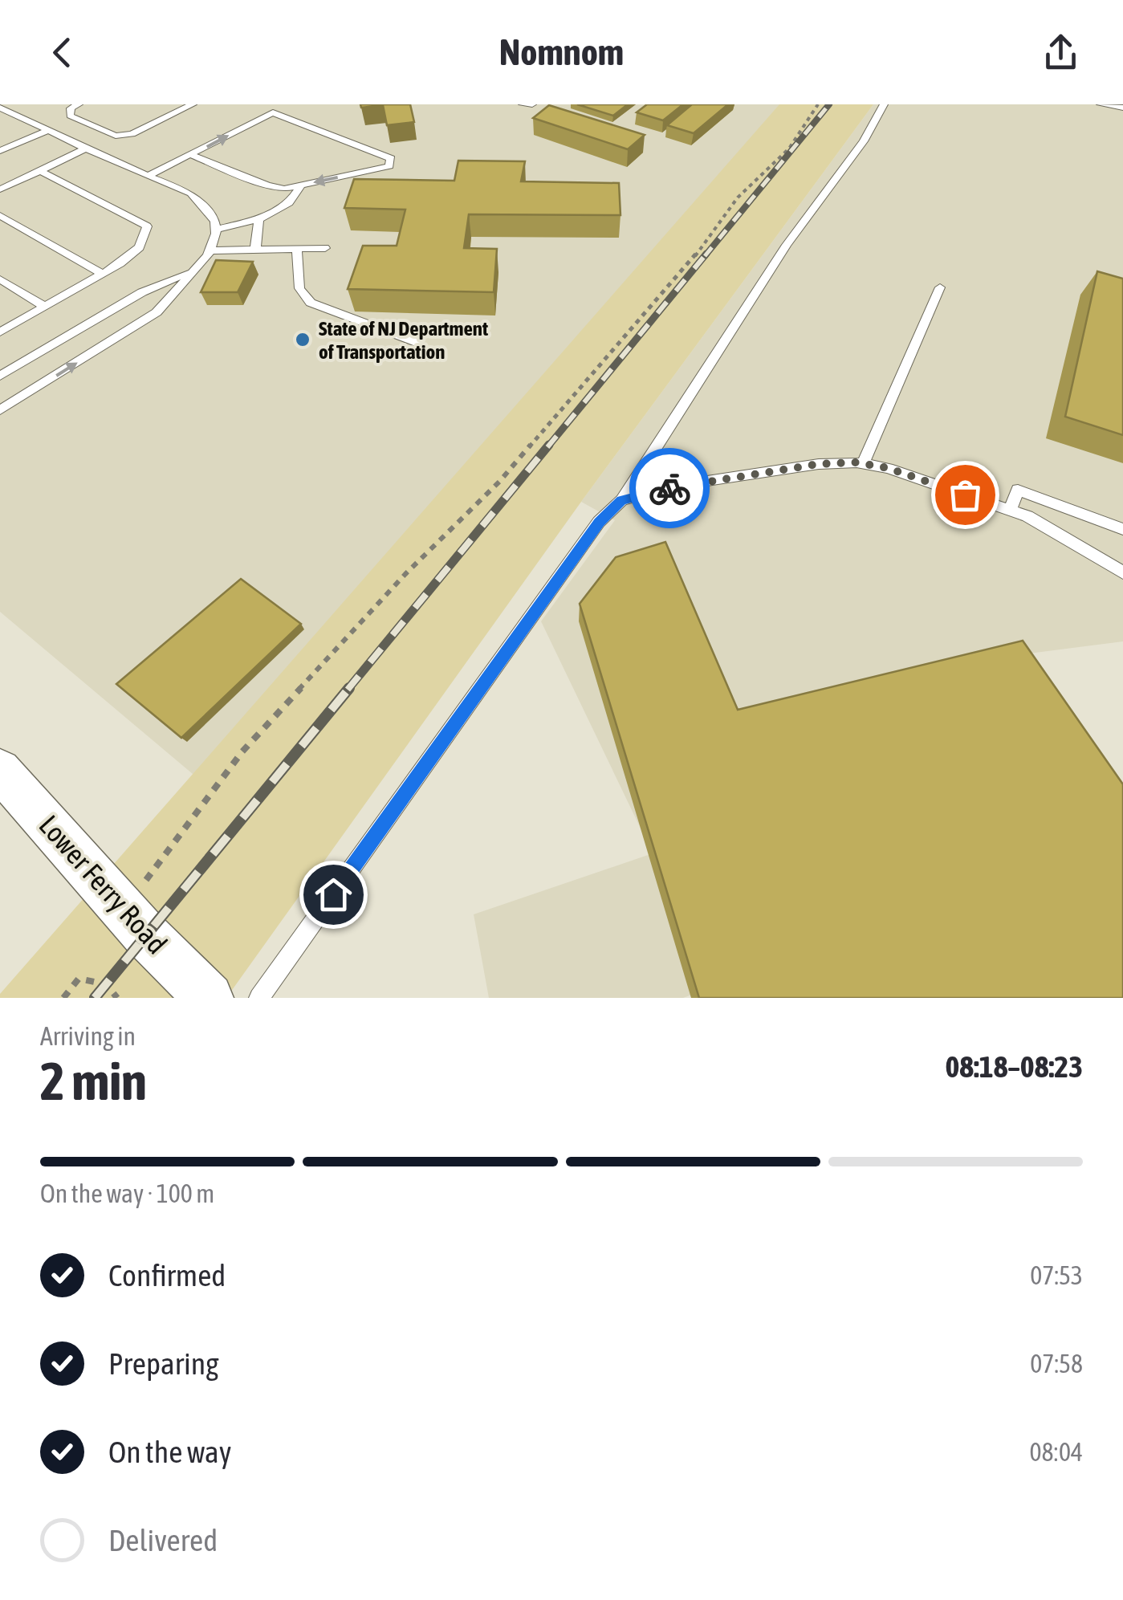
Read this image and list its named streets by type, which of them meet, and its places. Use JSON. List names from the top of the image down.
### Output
{
  "streets": {
    "street": ["Lower Ferry Road"]
  },
  "places": ["State of NJ Department of Transportation"],
  "page": {
    "header": "Nomnom",
    "heading": ["2 min", "Arriving in", "08:18–08:23"],
    "bar": "On the way · 100 m",
    "list": [
      ["Confirmed", "07:53"],
      ["Preparing", "07:58"],
      ["On the way", "08:04"],
      "Delivered"
    ]
  }
}
